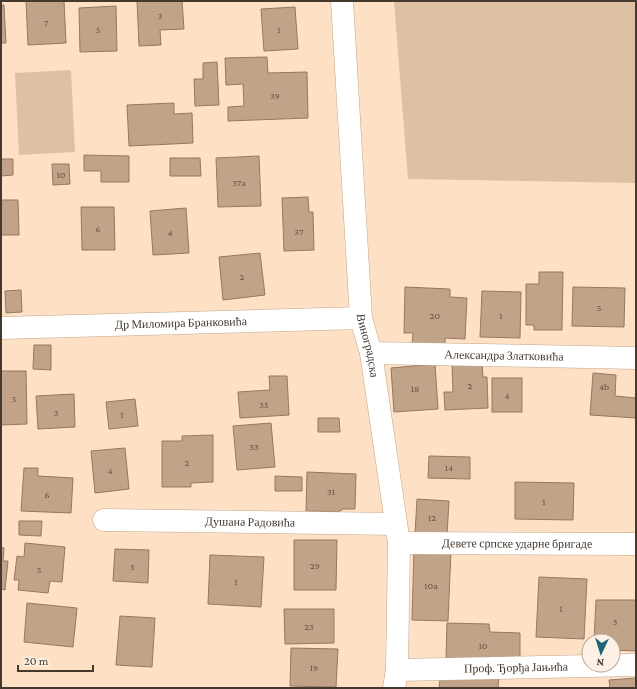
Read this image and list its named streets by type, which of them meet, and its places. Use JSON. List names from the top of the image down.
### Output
{
  "streets": {
    "street": [
      "Др Миломира Бранковића",
      "Виноградска",
      "Александра Златковића",
      "Душана Радовића",
      "Девете српске ударне бригаде",
      "Проф. Ђорђа Јањића"
    ]
  },
  "crossings": [
    ["Др Миломира Бранковића", "Виноградска"],
    ["Виноградска", "Александра Златковића"],
    ["Виноградска", "Душана Радовића"],
    ["Виноградска", "Девете српске ударне бригаде"],
    ["Виноградска", "Проф. Ђорђа Јањића"],
    ["Душана Радовића", "Девете српске ударне бригаде"]
  ],
  "house_numbers": [
    "3",
    "7",
    "5",
    "1",
    "39",
    "10",
    "37a",
    "6",
    "37",
    "4",
    "2",
    "5",
    "20",
    "1",
    "2",
    "4b",
    "18",
    "4",
    "5",
    "35",
    "3",
    "1",
    "33",
    "2",
    "14",
    "4",
    "31",
    "6",
    "1",
    "12",
    "29",
    "3",
    "5",
    "1",
    "10a",
    "1",
    "3",
    "23",
    "10",
    "19"
  ],
  "scale_bar": "20 m",
  "north": "bottom"
}
